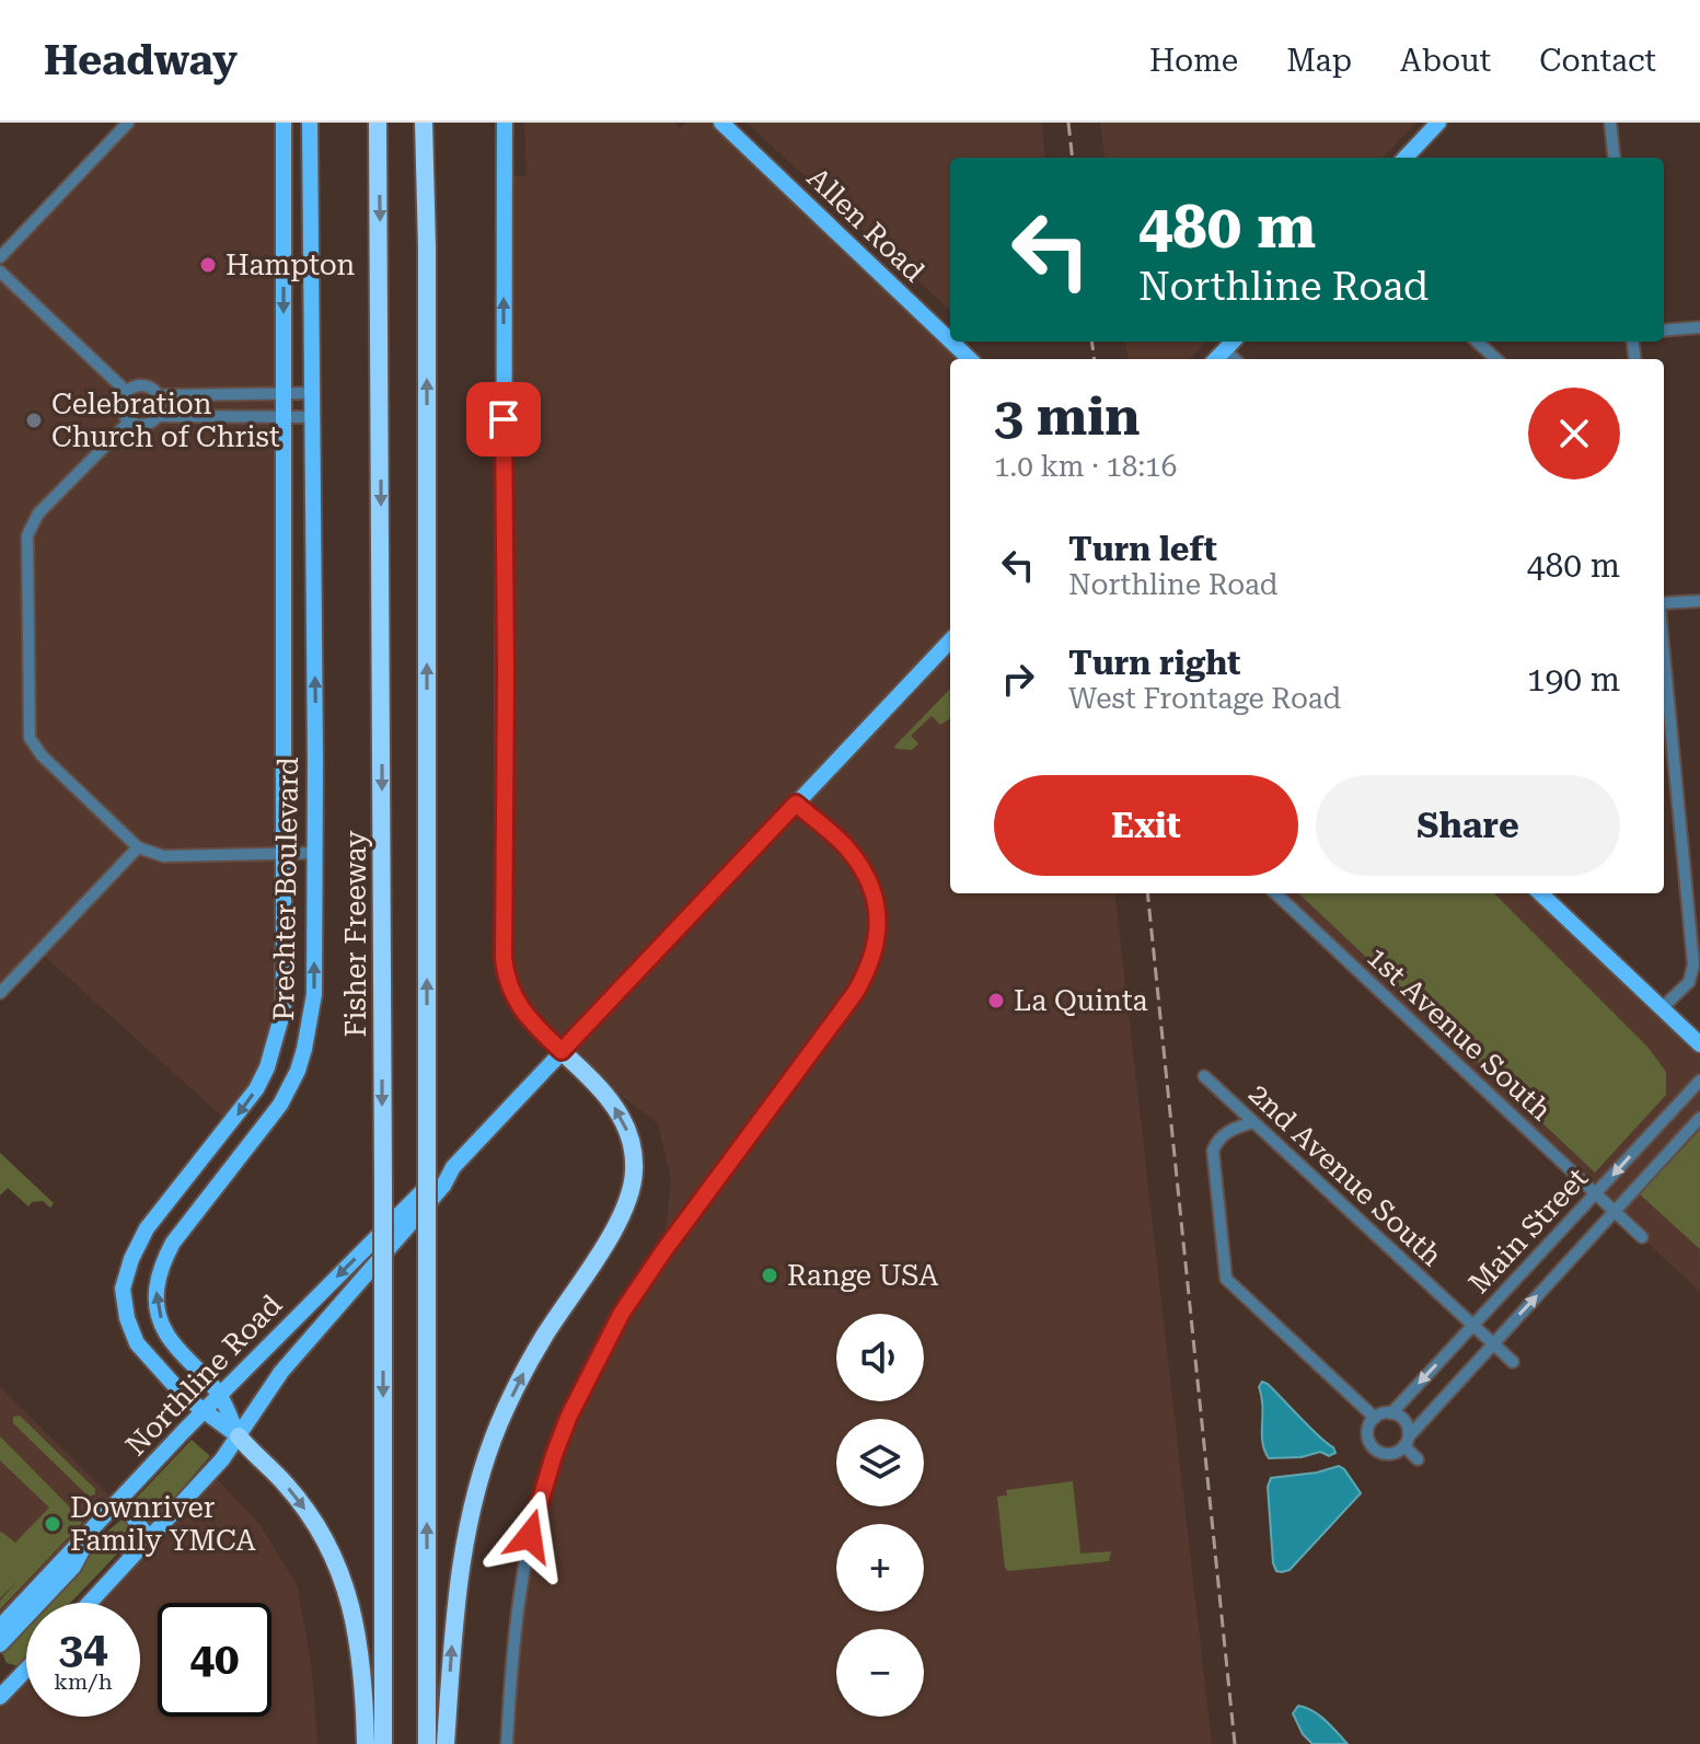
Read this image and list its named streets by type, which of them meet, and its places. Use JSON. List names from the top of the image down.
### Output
{
  "streets": {
    "highway": ["Fisher Freeway"],
    "main road": ["Allen Road", "Prechter Boulevard", "Northline Road"],
    "street": ["1st Avenue South", "2nd Avenue South", "Main Street"]
  },
  "crossings": [
    ["Prechter Boulevard", "Northline Road"],
    ["1st Avenue South", "Main Street"],
    ["2nd Avenue South", "Main Street"]
  ],
  "places": [
    "Hampton",
    "Celebration Church of Christ",
    "La Quinta",
    "Range USA",
    "Downriver Family YMCA"
  ],
  "page": {
    "header": "Headway",
    "nav": [
      "Home",
      "Map",
      "About",
      "Contact"
    ],
    "turn": ["480 m", "Northline Road"],
    "heading": ["3 min", "1.0 km · 18:16"],
    "list": [
      {
        "name": "Turn left",
        "note": "Northline Road",
        "value": "480 m"
      },
      {
        "name": "Turn right",
        "note": "West Frontage Road",
        "value": "190 m"
      }
    ],
    "buttons": ["Exit", "Share"],
    "map_buttons": ["+", "−"],
    "speed": "34 km/h",
    "limit": "40"
  }
}
